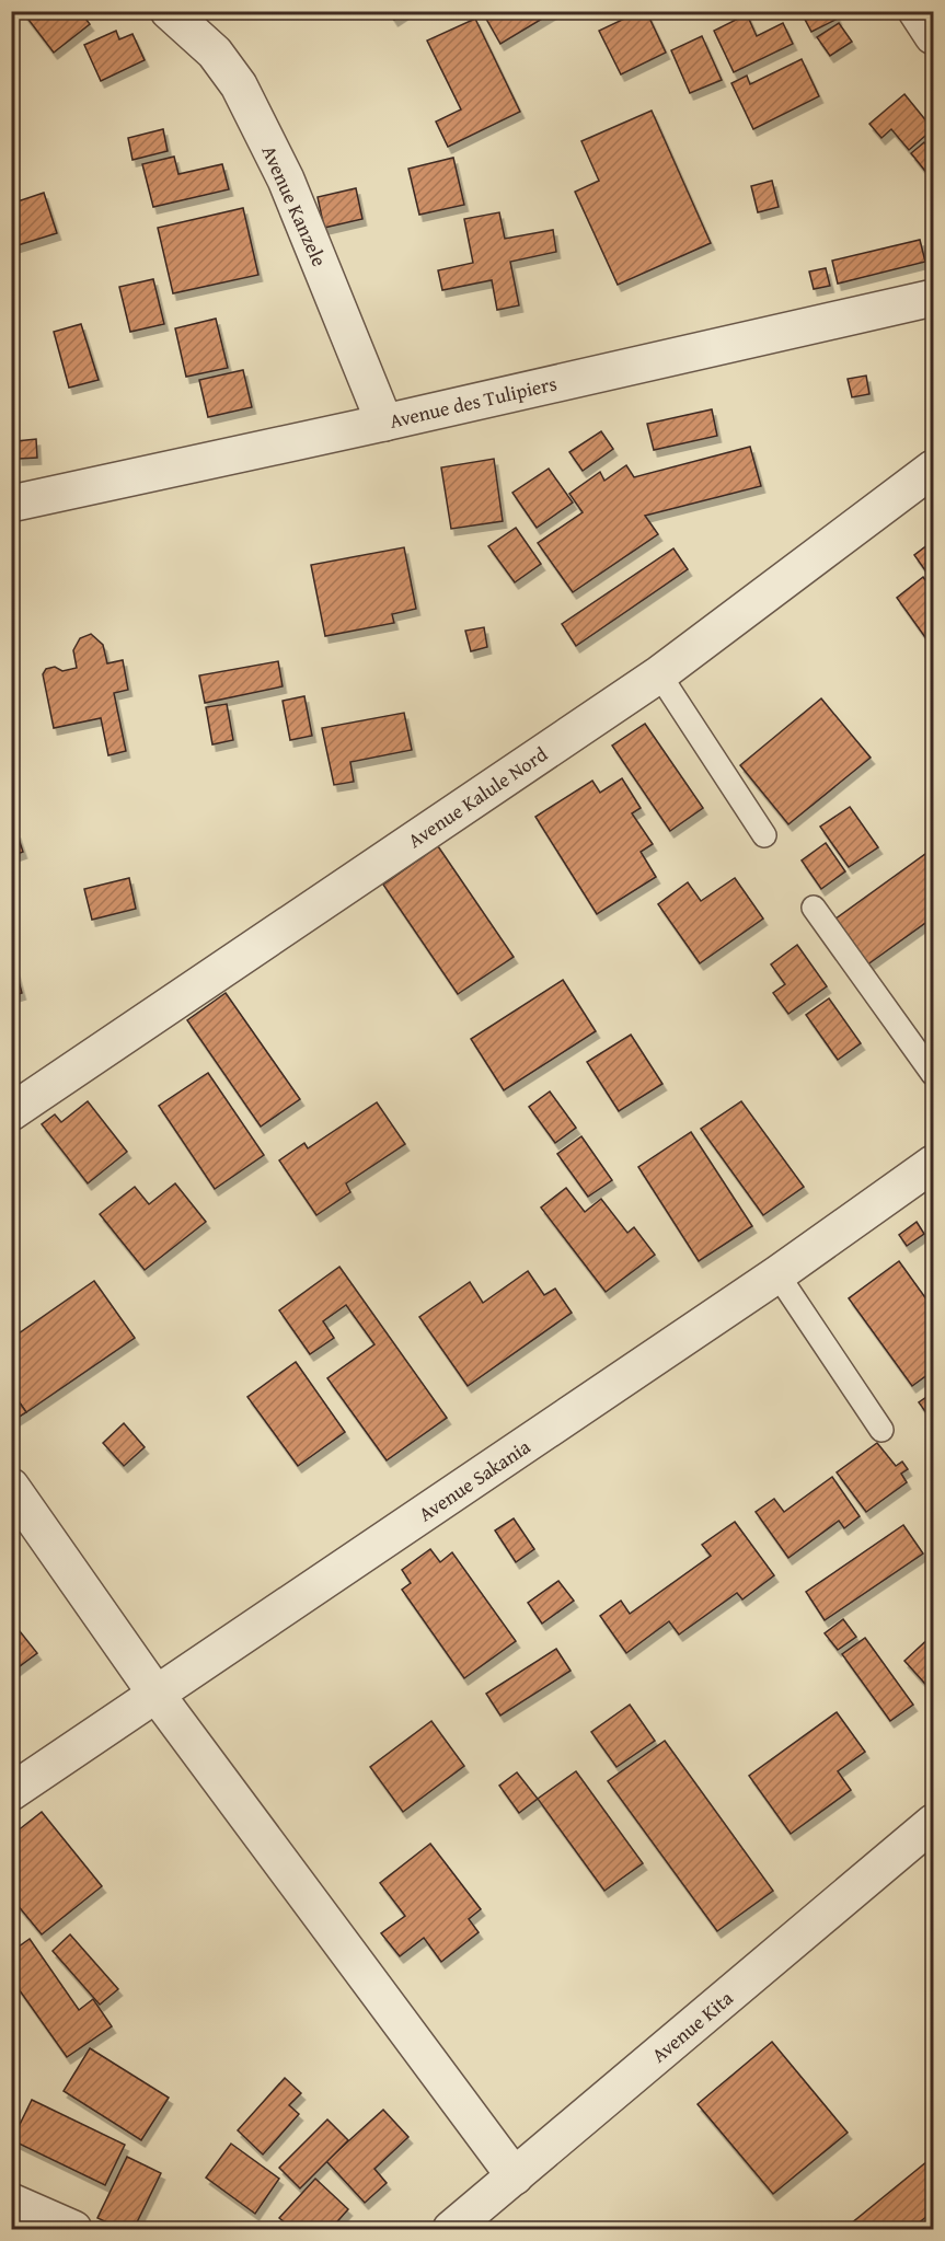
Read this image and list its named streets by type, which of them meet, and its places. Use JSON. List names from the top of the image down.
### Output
{
  "streets": {
    "street": [
      "Avenue Kanzele",
      "Avenue des Tulipiers",
      "Avenue Kalule Nord",
      "Avenue Sakania",
      "Avenue Kita"
    ]
  },
  "crossings": [
    ["Avenue Kanzele", "Avenue des Tulipiers"]
  ]
}
